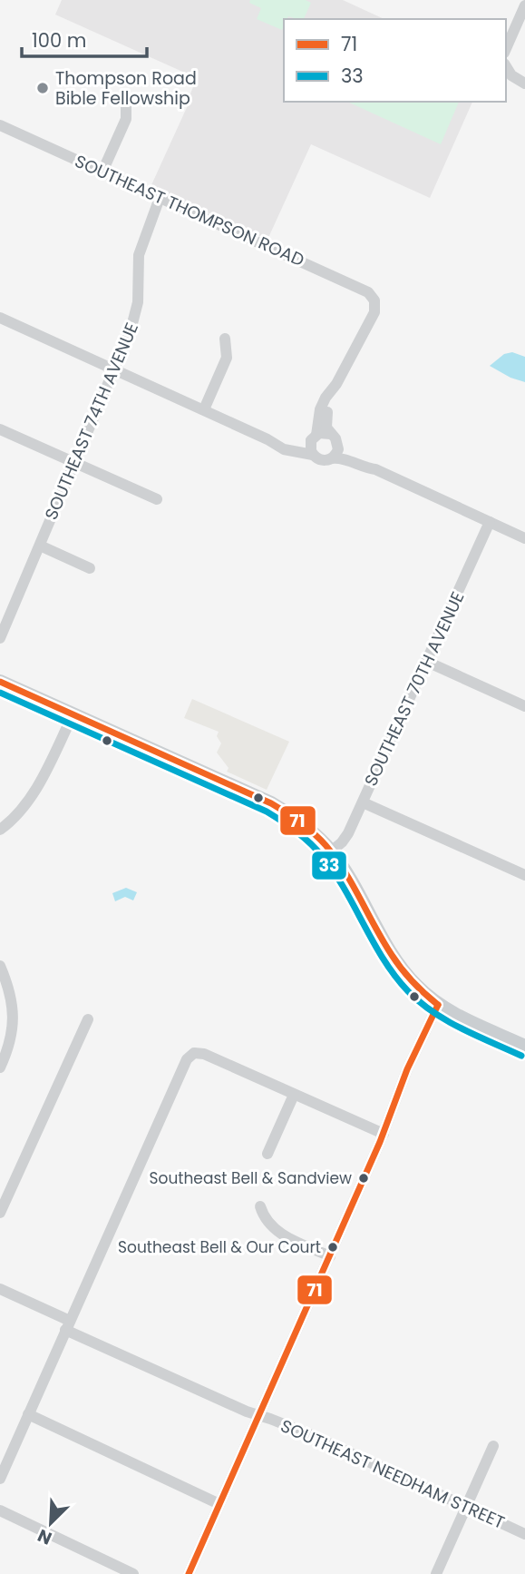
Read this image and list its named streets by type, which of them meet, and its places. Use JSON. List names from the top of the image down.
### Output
{
  "streets": {
    "street": [
      "SOUTHEAST THOMPSON ROAD",
      "SOUTHEAST 74TH AVENUE",
      "SOUTHEAST 70TH AVENUE",
      "SOUTHEAST NEEDHAM STREET"
    ]
  },
  "crossings": [
    ["SOUTHEAST THOMPSON ROAD", "SOUTHEAST 74TH AVENUE"]
  ],
  "places": ["Thompson Road Bible Fellowship", "Southeast Bell & Sandview", "Southeast Bell & Our Court"],
  "lines": ["transit line 71", "transit line 33"],
  "legend": ["71", "33"],
  "scale_bar": "100 m",
  "north": "bottom left"
}
